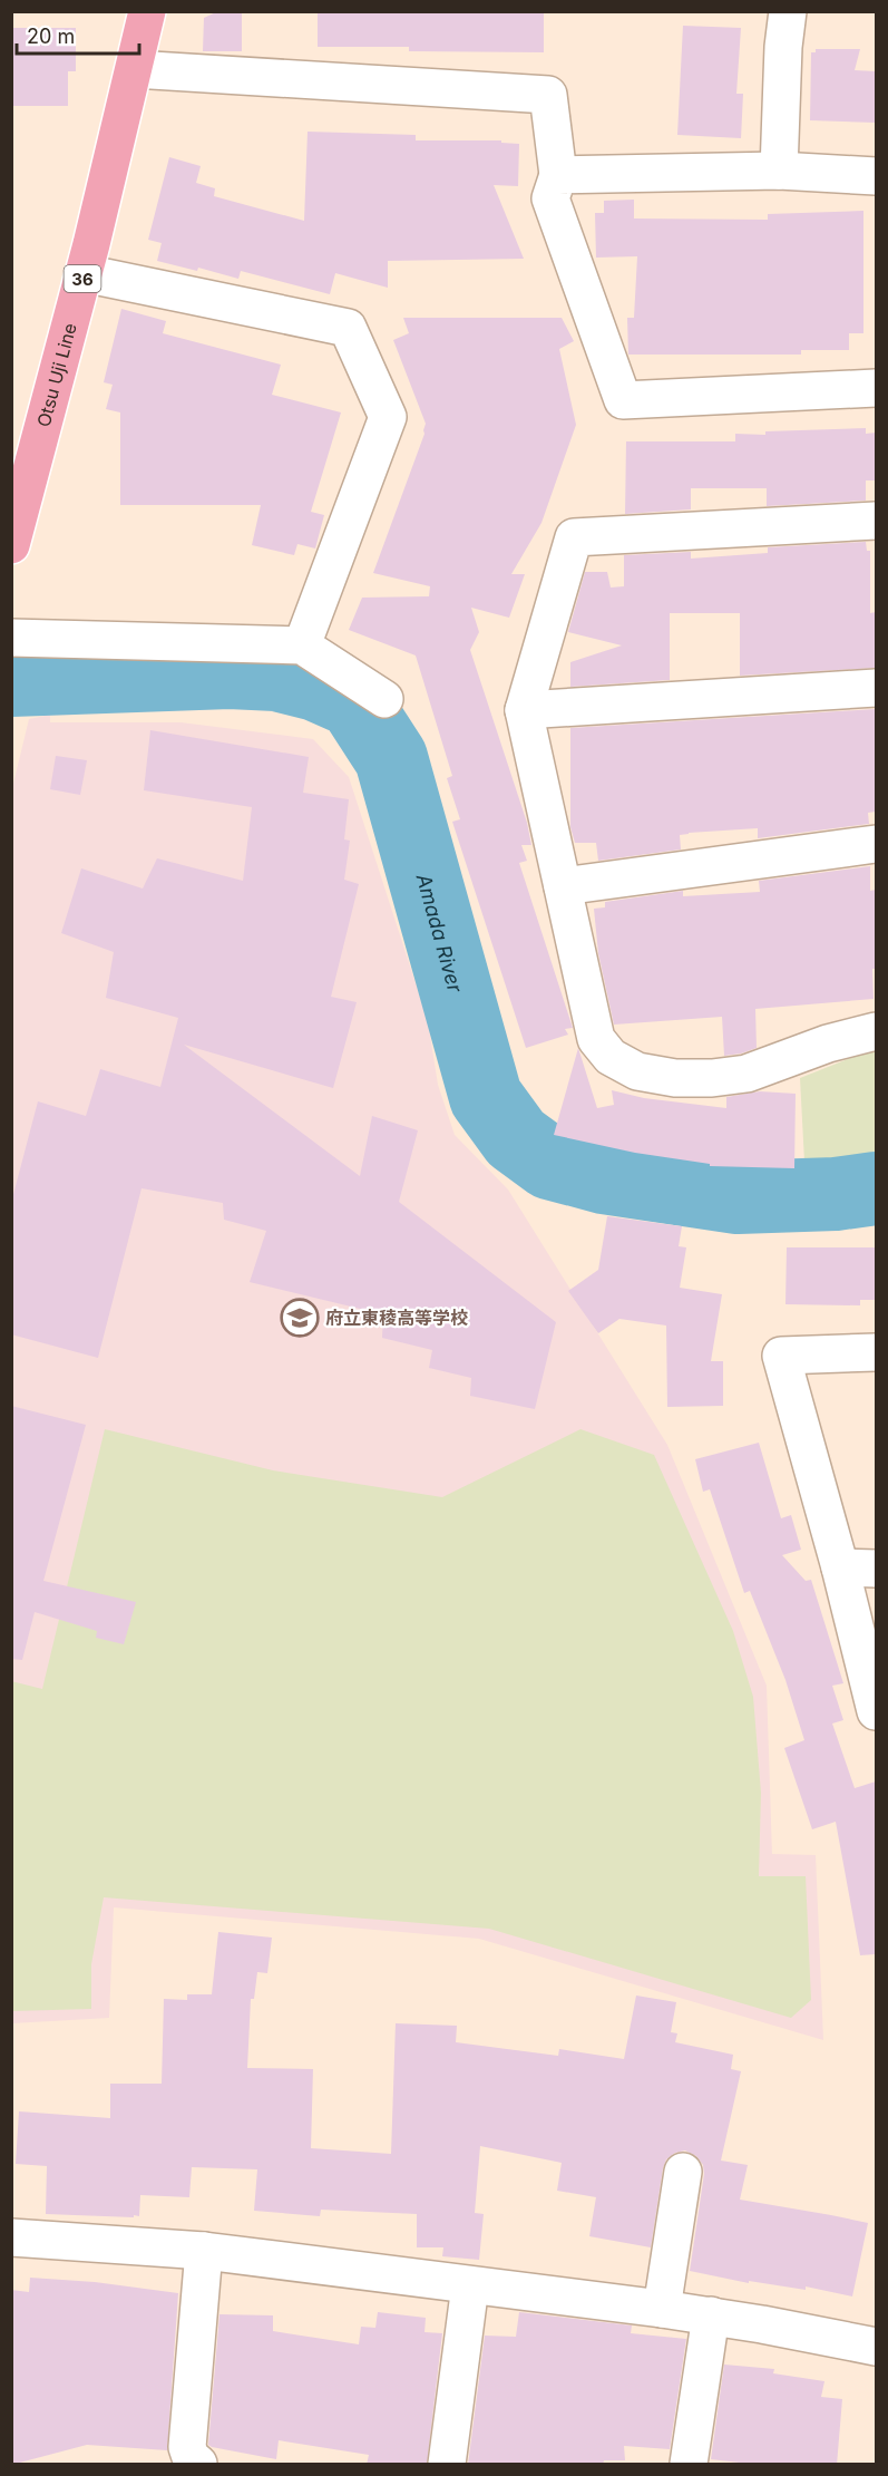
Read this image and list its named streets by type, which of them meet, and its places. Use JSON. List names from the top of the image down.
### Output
{
  "streets": {
    "main road": ["36", "Otsu Uji Line"]
  },
  "water": ["Amada River"],
  "places": {
    "school or university": ["府立東稜高等学校"]
  },
  "scale_bar": "20 m"
}
